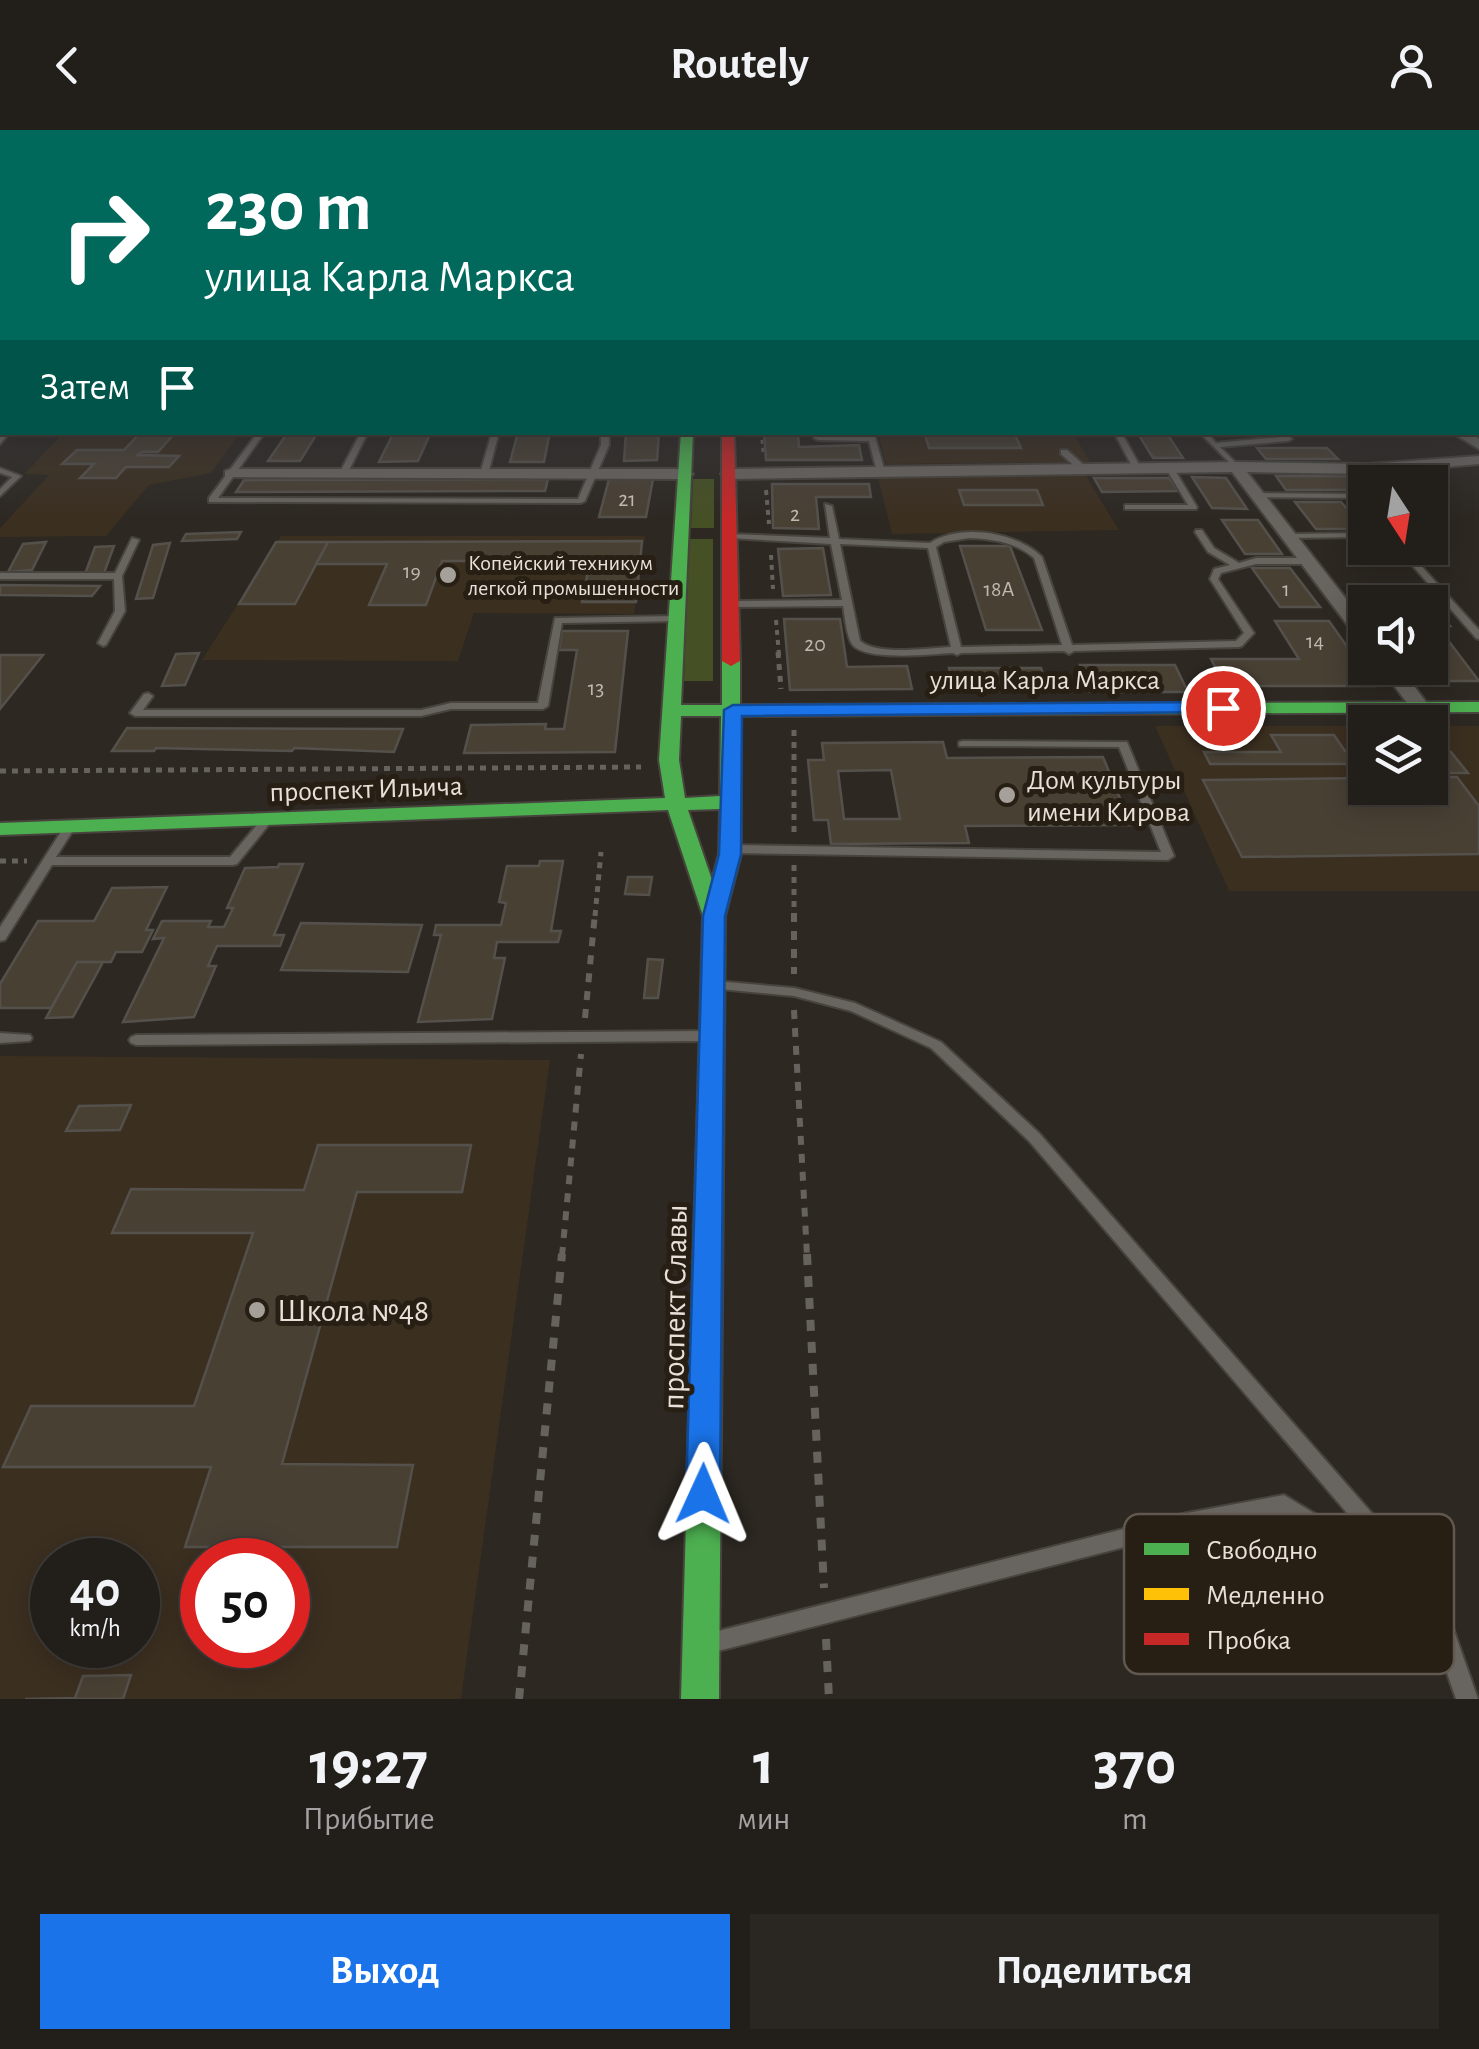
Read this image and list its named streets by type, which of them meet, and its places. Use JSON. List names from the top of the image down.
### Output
{
  "streets": {
    "main road": ["улица Карла Маркса", "проспект Ильича", "проспект Славы"]
  },
  "crossings": [
    ["улица Карла Маркса", "проспект Славы"],
    ["проспект Ильича", "проспект Славы"]
  ],
  "places": ["Копейский техникум легкой промышенности", "Дом культуры имени Кирова", "Школа №48"],
  "house_numbers": [
    "21",
    "2",
    "19",
    "18А",
    "1",
    "14",
    "20",
    "13"
  ],
  "legend": ["Свободно", "Медленно", "Пробка"],
  "north": "bottom",
  "page": {
    "header": "Routely",
    "turn": ["230 m", "улица Карла Маркса"],
    "then": "Затем",
    "speed": "40 km/h",
    "limit": "50",
    "eta": [
      "19:27",
      "Прибытие",
      "1",
      "мин",
      "370",
      "m"
    ],
    "buttons": ["Выход", "Поделиться"]
  }
}
